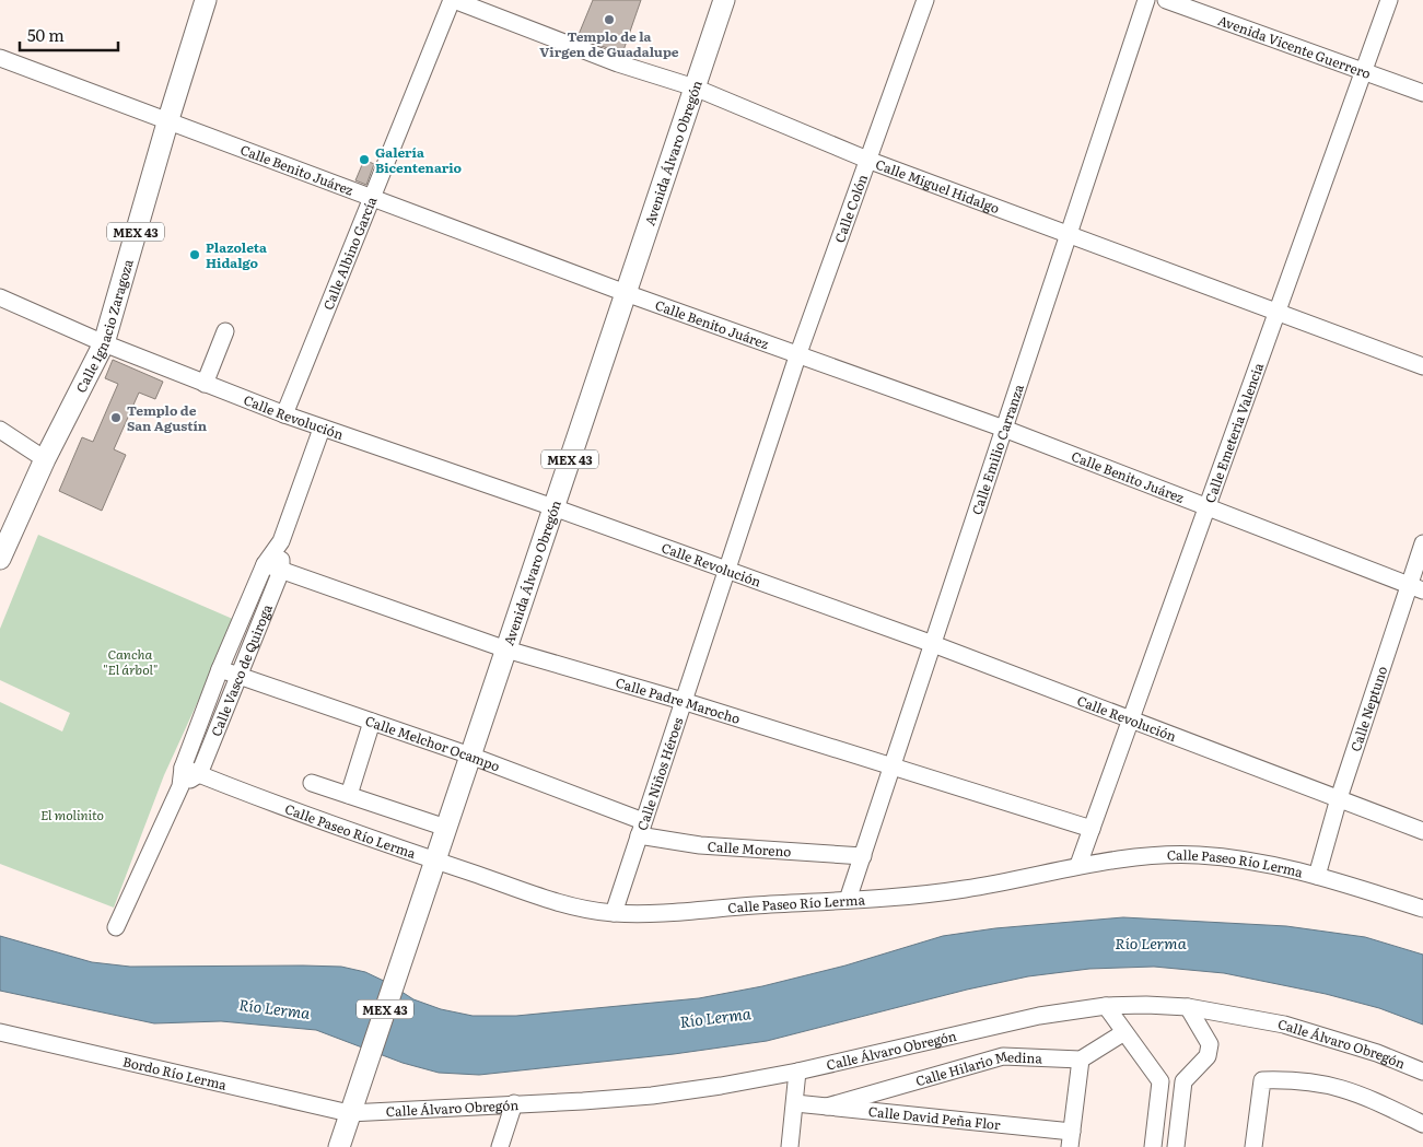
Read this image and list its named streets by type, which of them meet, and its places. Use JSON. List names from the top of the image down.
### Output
{
  "streets": {
    "main road": ["Avenida Álvaro Obregón", "MEX 43", "Calle Ignacio Zaragoza"],
    "street": [
      "Avenida Vicente Guerrero",
      "Calle Benito Juárez",
      "Calle Miguel Hidalgo",
      "Calle Colón",
      "Calle Albino García",
      "Calle Revolución",
      "Calle Emeteria Valencia",
      "Calle Emilio Carranza",
      "Calle Vasco de Quiroga",
      "Calle Padre Marocho",
      "Calle Neptuno",
      "Calle Melchor Ocampo",
      "Calle Niños Héroes",
      "Calle Paseo Río Lerma",
      "Calle Moreno",
      "Calle Álvaro Obregón",
      "Calle Hilario Medina",
      "Bordo Río Lerma",
      "Calle David Peña Flor"
    ]
  },
  "crossings": [
    ["Avenida Vicente Guerrero", "Calle Emeteria Valencia"],
    ["Avenida Álvaro Obregón", "Calle Benito Juárez"],
    ["Avenida Álvaro Obregón", "Calle Miguel Hidalgo"],
    ["Avenida Álvaro Obregón", "Calle Revolución"],
    ["Avenida Álvaro Obregón", "Calle Padre Marocho"],
    ["Avenida Álvaro Obregón", "Calle Melchor Ocampo"],
    ["Avenida Álvaro Obregón", "Calle Paseo Río Lerma"],
    ["Avenida Álvaro Obregón", "Calle Álvaro Obregón"],
    ["Avenida Álvaro Obregón", "Bordo Río Lerma"],
    ["Calle Benito Juárez", "Calle Colón"],
    ["Calle Benito Juárez", "Calle Albino García"],
    ["Calle Benito Juárez", "Calle Ignacio Zaragoza"],
    ["Calle Benito Juárez", "Calle Emeteria Valencia"],
    ["Calle Benito Juárez", "Calle Emilio Carranza"],
    ["Calle Benito Juárez", "Calle Neptuno"],
    ["Calle Benito Juárez", "Calle Niños Héroes"],
    ["Calle Miguel Hidalgo", "Calle Colón"],
    ["Calle Miguel Hidalgo", "Calle Albino García"],
    ["Calle Miguel Hidalgo", "Calle Emeteria Valencia"],
    ["Calle Miguel Hidalgo", "Calle Emilio Carranza"],
    ["Calle Colón", "Calle Niños Héroes"],
    ["MEX 43", "Calle Ignacio Zaragoza"],
    ["Calle Albino García", "Calle Revolución"],
    ["Calle Ignacio Zaragoza", "Calle Revolución"],
    ["Calle Revolución", "Calle Emeteria Valencia"],
    ["Calle Revolución", "Calle Emilio Carranza"],
    ["Calle Revolución", "Calle Vasco de Quiroga"],
    ["Calle Revolución", "Calle Neptuno"],
    ["Calle Revolución", "Calle Niños Héroes"],
    ["Calle Emeteria Valencia", "Calle Padre Marocho"],
    ["Calle Emeteria Valencia", "Calle Paseo Río Lerma"],
    ["Calle Emilio Carranza", "Calle Padre Marocho"],
    ["Calle Emilio Carranza", "Calle Paseo Río Lerma"],
    ["Calle Emilio Carranza", "Calle Moreno"],
    ["Calle Vasco de Quiroga", "Calle Padre Marocho"],
    ["Calle Vasco de Quiroga", "Calle Melchor Ocampo"],
    ["Calle Vasco de Quiroga", "Calle Paseo Río Lerma"],
    ["Calle Padre Marocho", "Calle Niños Héroes"],
    ["Calle Neptuno", "Calle Paseo Río Lerma"],
    ["Calle Melchor Ocampo", "Calle Niños Héroes"],
    ["Calle Melchor Ocampo", "Calle Moreno"],
    ["Calle Niños Héroes", "Calle Paseo Río Lerma"],
    ["Calle Niños Héroes", "Calle Moreno"],
    ["Calle Álvaro Obregón", "Bordo Río Lerma"],
    ["Calle Hilario Medina", "Calle David Peña Flor"]
  ],
  "water": ["Río Lerma"],
  "parks": ["Cancha \"El árbol\"", "El molinito"],
  "places": [
    "Templo de la Virgen de Guadalupe",
    "Galería Bicentenario",
    "Plazoleta Hidalgo",
    "Templo de San Agustín"
  ],
  "scale_bar": "50 m"
}
